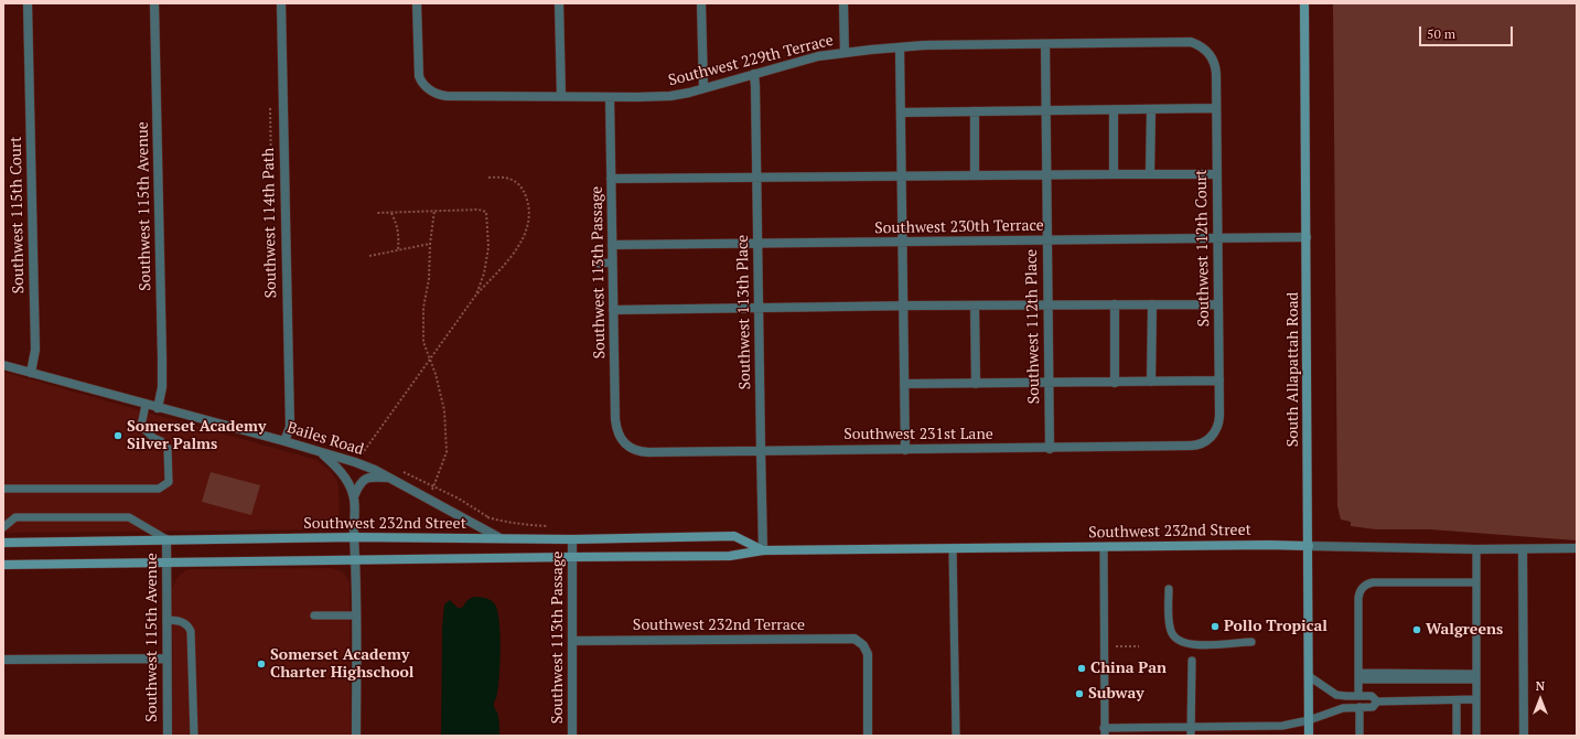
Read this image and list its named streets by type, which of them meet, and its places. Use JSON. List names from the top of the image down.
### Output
{
  "streets": {
    "street": [
      "Southwest 229th Terrace",
      "Southwest 115th Avenue",
      "Southwest 115th Court",
      "Southwest 114th Path",
      "Southwest 230th Terrace",
      "Southwest 112th Court",
      "Southwest 113th Passage",
      "Southwest 113th Place",
      "Southwest 112th Place",
      "South Allapattah Road",
      "Southwest 231st Lane",
      "Bailes Road",
      "Southwest 232nd Street",
      "Southwest 232nd Terrace"
    ]
  },
  "crossings": [
    ["Southwest 229th Terrace", "Southwest 112th Court"],
    ["Southwest 229th Terrace", "Southwest 113th Passage"],
    ["Southwest 229th Terrace", "Southwest 113th Place"],
    ["Southwest 229th Terrace", "Southwest 112th Place"],
    ["Southwest 115th Avenue", "Bailes Road"],
    ["Southwest 115th Avenue", "Southwest 232nd Street"],
    ["Southwest 115th Court", "Bailes Road"],
    ["Southwest 114th Path", "Bailes Road"],
    ["Southwest 230th Terrace", "Southwest 112th Court"],
    ["Southwest 230th Terrace", "Southwest 113th Passage"],
    ["Southwest 230th Terrace", "Southwest 113th Place"],
    ["Southwest 230th Terrace", "Southwest 112th Place"],
    ["Southwest 230th Terrace", "South Allapattah Road"],
    ["Southwest 112th Court", "Southwest 231st Lane"],
    ["Southwest 113th Passage", "Southwest 231st Lane"],
    ["Southwest 113th Passage", "Southwest 232nd Street"],
    ["Southwest 113th Passage", "Southwest 232nd Terrace"],
    ["Southwest 113th Place", "Southwest 231st Lane"],
    ["Southwest 113th Place", "Southwest 232nd Street"],
    ["Southwest 112th Place", "Southwest 231st Lane"],
    ["South Allapattah Road", "Southwest 232nd Street"],
    ["Bailes Road", "Southwest 232nd Street"]
  ],
  "places": [
    "Somerset Academy Silver Palms",
    "Pollo Tropical",
    "Walgreens",
    "Somerset Academy Charter Highschool",
    "China Pan",
    "Subway"
  ],
  "scale_bar": "50 m",
  "north": "top"
}
